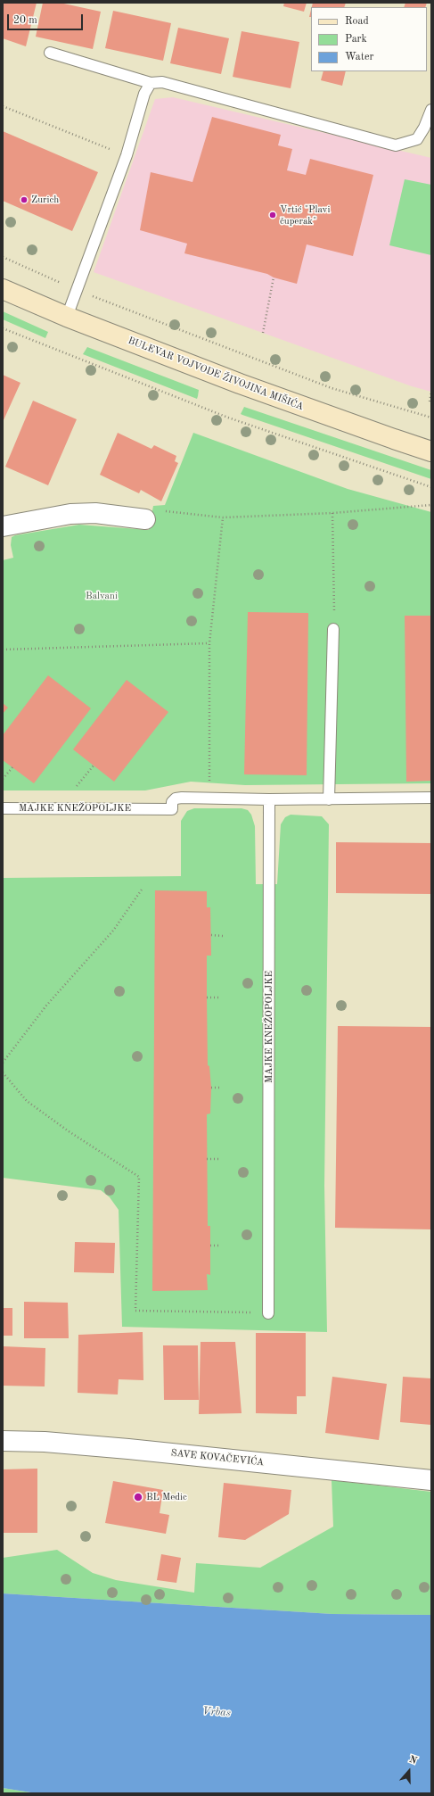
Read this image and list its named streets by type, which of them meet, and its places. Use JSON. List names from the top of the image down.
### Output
{
  "streets": {
    "street": ["BULEVAR VOJVODE ŽIVOJINA MIŠIĆA", "SAVE KOVAČEVIĆA"],
    "lane": ["MAJKE KNEŽOPOLJKE"]
  },
  "water": ["Vrbas"],
  "parks": ["Balvani"],
  "places": ["Zurich", "Vrtić \"Plavi čuperak\"", "BL Medic"],
  "legend": ["Road", "Park", "Water"],
  "scale_bar": "20 m",
  "north": "top"
}
